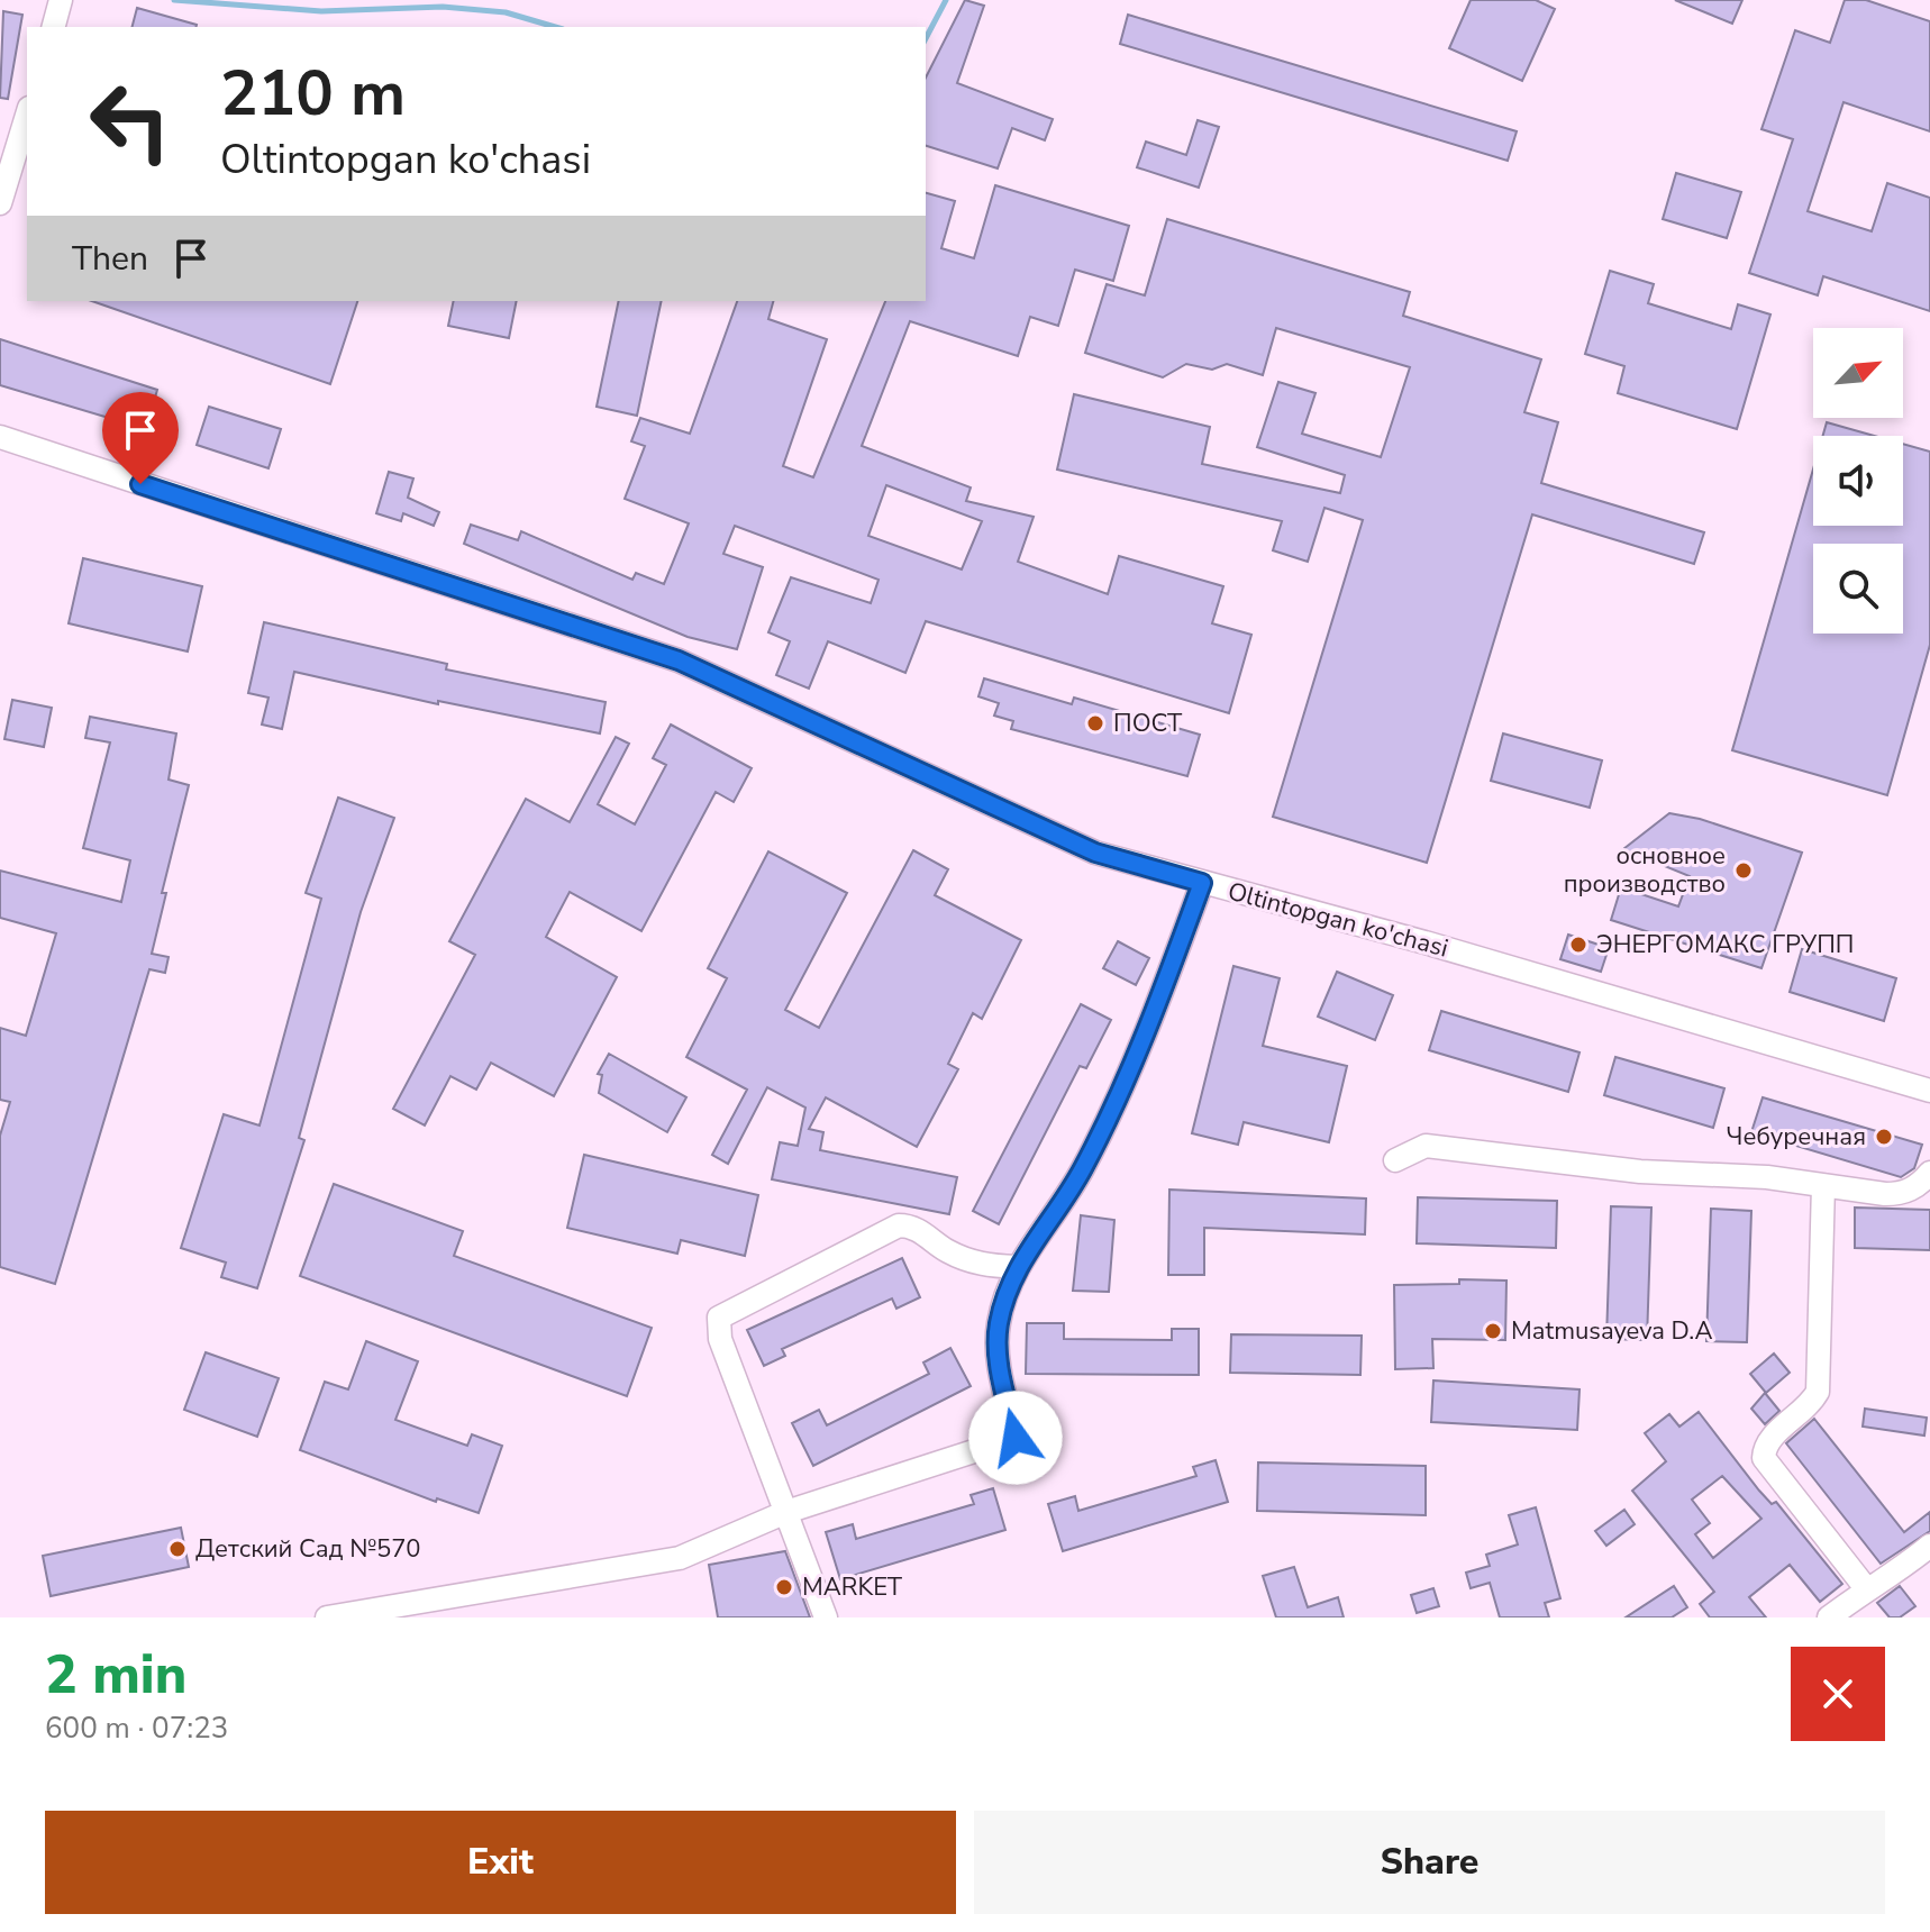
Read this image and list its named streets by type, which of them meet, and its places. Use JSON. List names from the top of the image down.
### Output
{
  "streets": {
    "street": ["Oltintopgan ko'chasi"]
  },
  "places": [
    "ПОСТ",
    "основное производство",
    "ЭНЕРГОМАКС ГРУПП",
    "Чебуречная",
    "Matmusayeva D.A",
    "Детский Сад №570",
    "MARKET"
  ],
  "north": "top right",
  "page": {
    "turn": ["210 m", "Oltintopgan ko'chasi"],
    "then": "Then",
    "heading": ["2 min", "600 m · 07:23"],
    "buttons": ["Exit", "Share"]
  }
}
